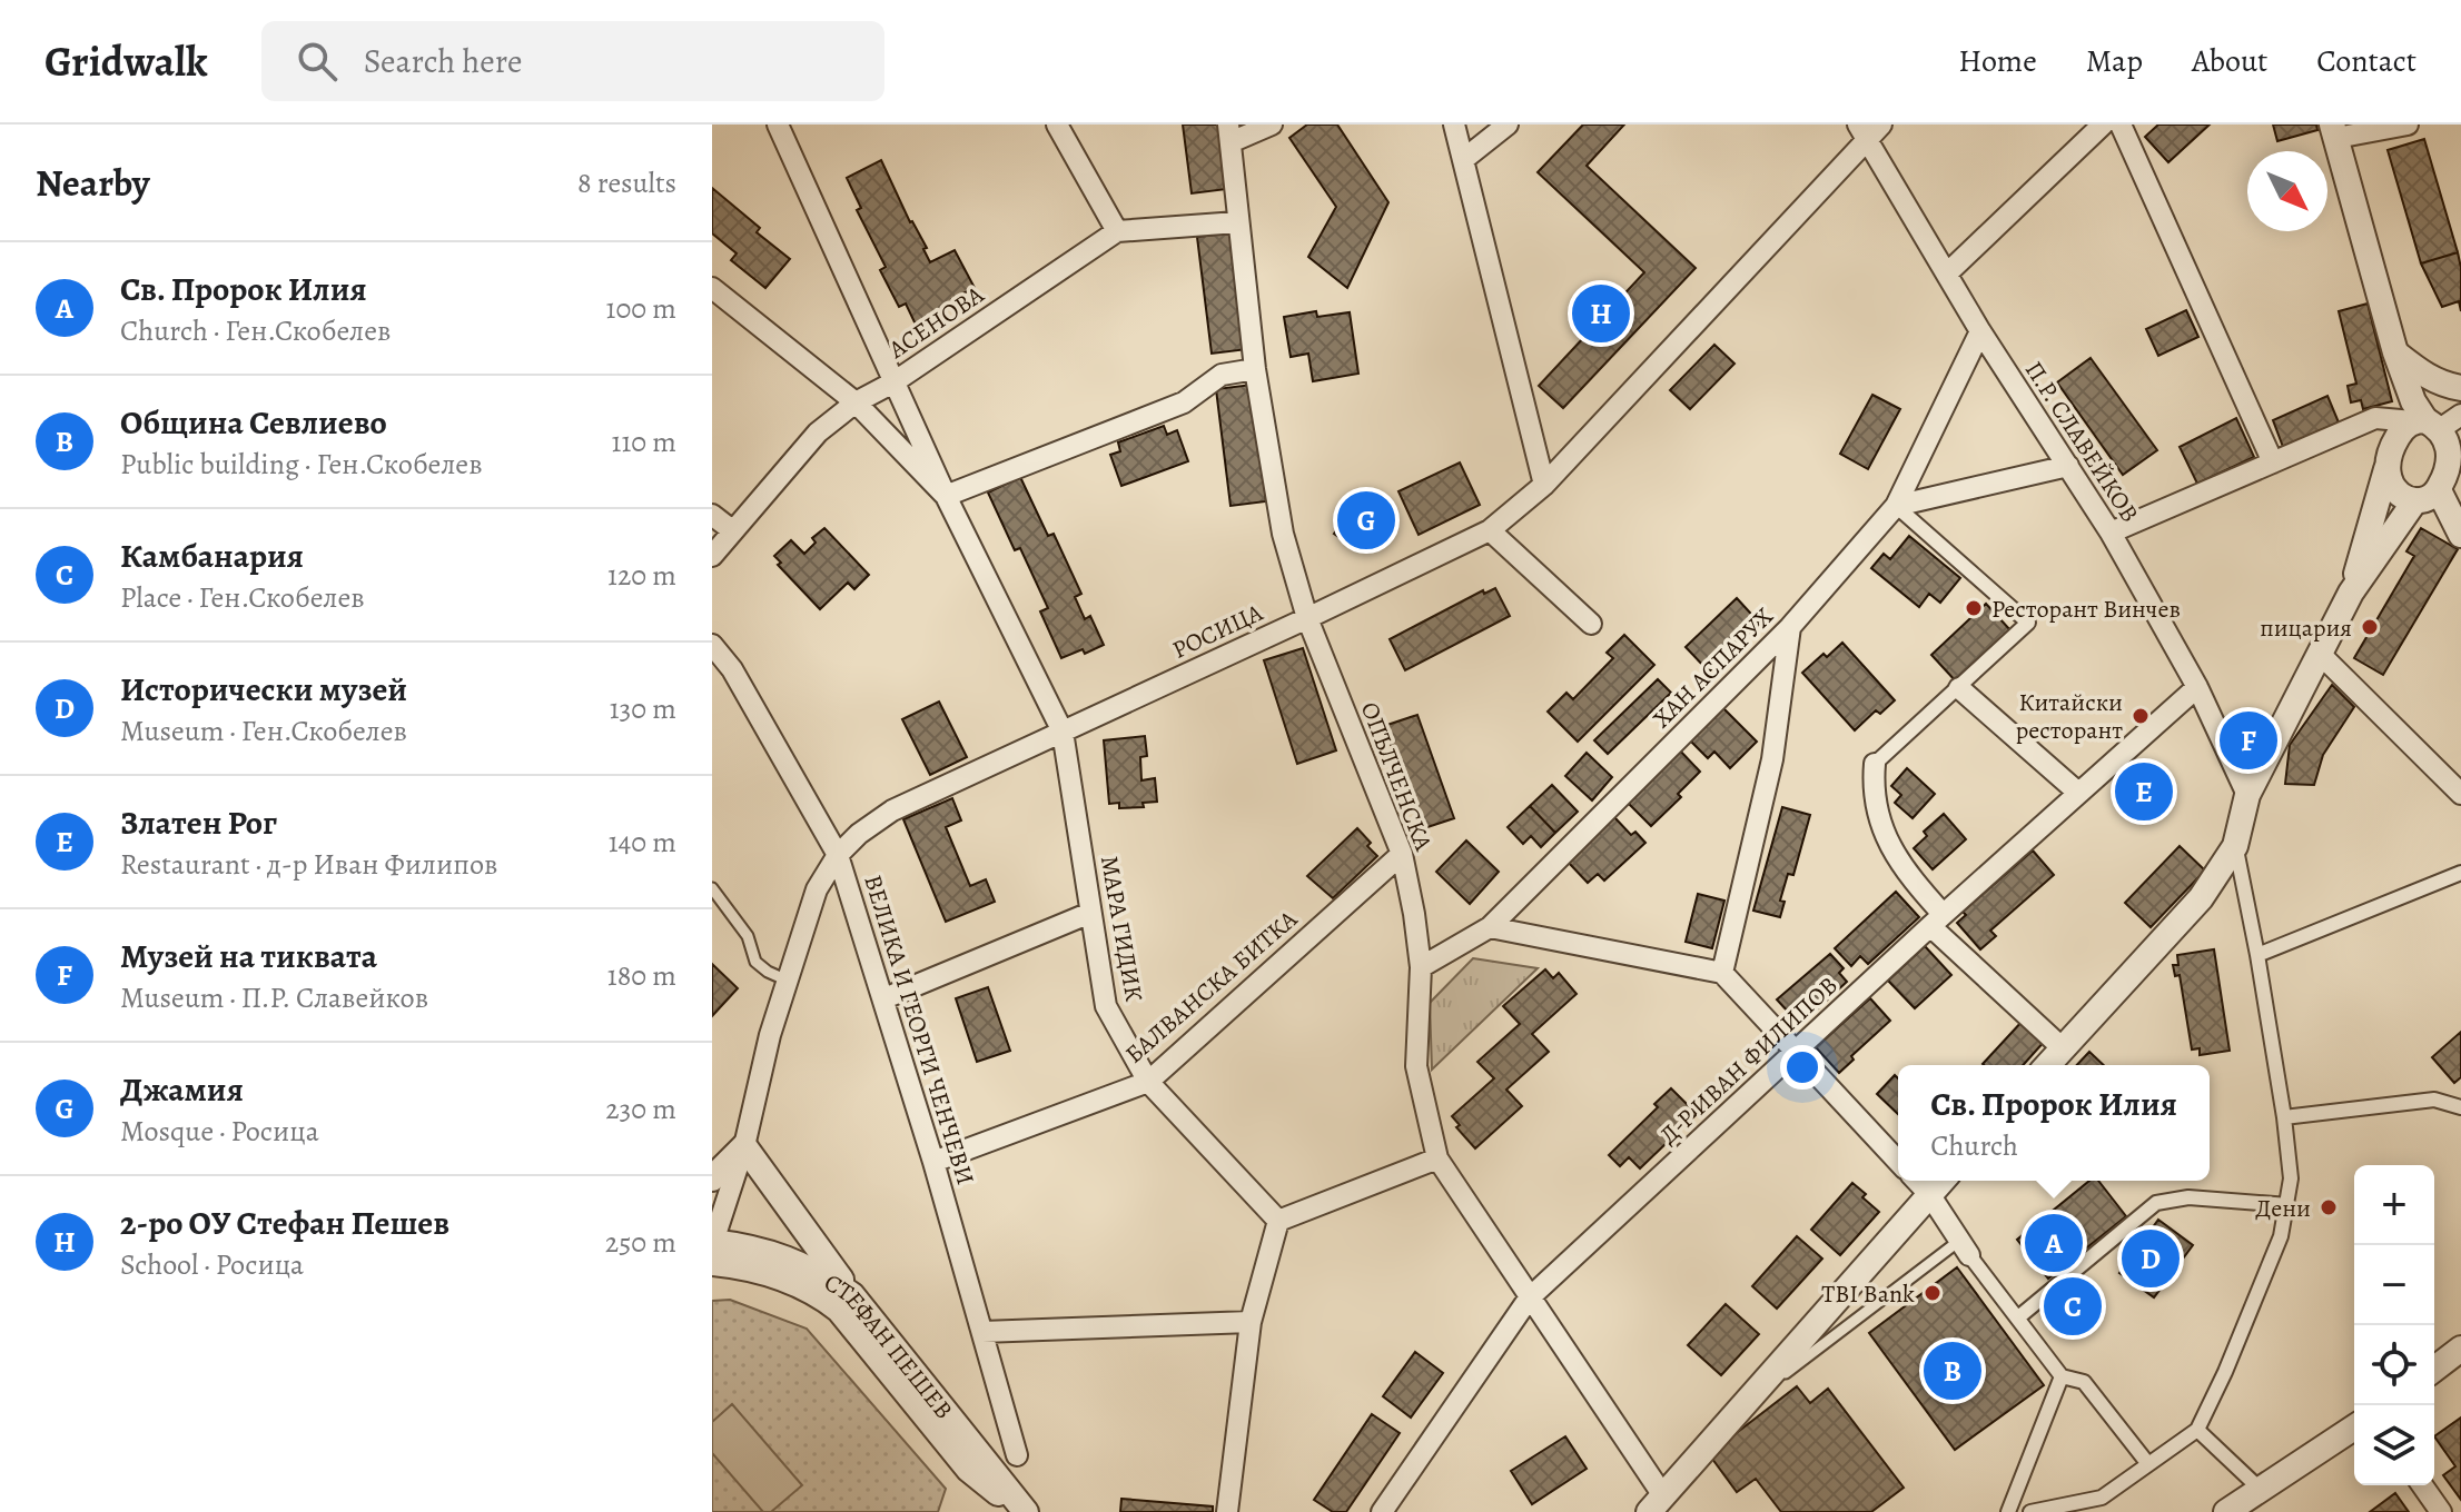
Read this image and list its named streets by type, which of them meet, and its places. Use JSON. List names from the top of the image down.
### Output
{
  "streets": {
    "street": [
      "АСЕНОВА",
      "П.Р. СЛАВЕЙКОВ",
      "РОСИЦА",
      "ХАН АСПАРУХ",
      "ОПЪЛЧЕНСКА",
      "МАРА ГИДИК",
      "БАЛВАНСКА БИТКА",
      "ВЕЛИКА И ГЕОРГИ ЧЕНЧЕВИ",
      "Д-Р ИВАН ФИЛИПОВ",
      "СТЕФАН ПЕШЕВ"
    ]
  },
  "crossings": [
    ["АСЕНОВА", "ОПЪЛЧЕНСКА"],
    ["АСЕНОВА", "МАРА ГИДИК"],
    ["П.Р. СЛАВЕЙКОВ", "РОСИЦА"],
    ["П.Р. СЛАВЕЙКОВ", "ХАН АСПАРУХ"],
    ["П.Р. СЛАВЕЙКОВ", "Д-Р ИВАН ФИЛИПОВ"],
    ["РОСИЦА", "ОПЪЛЧЕНСКА"],
    ["РОСИЦА", "МАРА ГИДИК"],
    ["РОСИЦА", "ВЕЛИКА И ГЕОРГИ ЧЕНЧЕВИ"],
    ["РОСИЦА", "СТЕФАН ПЕШЕВ"],
    ["ХАН АСПАРУХ", "ОПЪЛЧЕНСКА"],
    ["ОПЪЛЧЕНСКА", "БАЛВАНСКА БИТКА"],
    ["ОПЪЛЧЕНСКА", "Д-Р ИВАН ФИЛИПОВ"],
    ["МАРА ГИДИК", "БАЛВАНСКА БИТКА"],
    ["БАЛВАНСКА БИТКА", "ВЕЛИКА И ГЕОРГИ ЧЕНЧЕВИ"]
  ],
  "places": [
    "Ресторант Винчев",
    "пицария",
    "Китайски ресторант",
    "Дени",
    "TBI Bank"
  ],
  "north": "bottom right",
  "page": {
    "header": "Gridwalk",
    "search": "Search here",
    "nav": [
      "Home",
      "Map",
      "About",
      "Contact"
    ],
    "heading": ["Nearby", "8 results"],
    "list": [
      {
        "mark": "A",
        "name": "Св. Пророк Илия",
        "note": "Church · Ген.Скобелев",
        "value": "100 m"
      },
      {
        "mark": "B",
        "name": "Община Севлиево",
        "note": "Public building · Ген.Скобелев",
        "value": "110 m"
      },
      {
        "mark": "C",
        "name": "Камбанария",
        "note": "Place · Ген.Скобелев",
        "value": "120 m"
      },
      {
        "mark": "D",
        "name": "Исторически музей",
        "note": "Museum · Ген.Скобелев",
        "value": "130 m"
      },
      {
        "mark": "E",
        "name": "Златен Рог",
        "note": "Restaurant · д-р Иван Филипов",
        "value": "140 m"
      },
      {
        "mark": "F",
        "name": "Музей на тиквата",
        "note": "Museum · П.Р. Славейков",
        "value": "180 m"
      },
      {
        "mark": "G",
        "name": "Джамия",
        "note": "Mosque · Росица",
        "value": "230 m"
      },
      {
        "mark": "H",
        "name": "2-ро ОУ Стефан Пешев",
        "note": "School · Росица",
        "value": "250 m"
      }
    ],
    "pins": [
      "H",
      "G",
      "F",
      "E",
      "A",
      "D",
      "C",
      "B"
    ],
    "popup": ["Св. Пророк Илия", "Church"],
    "map_buttons": ["+", "−"]
  }
}
